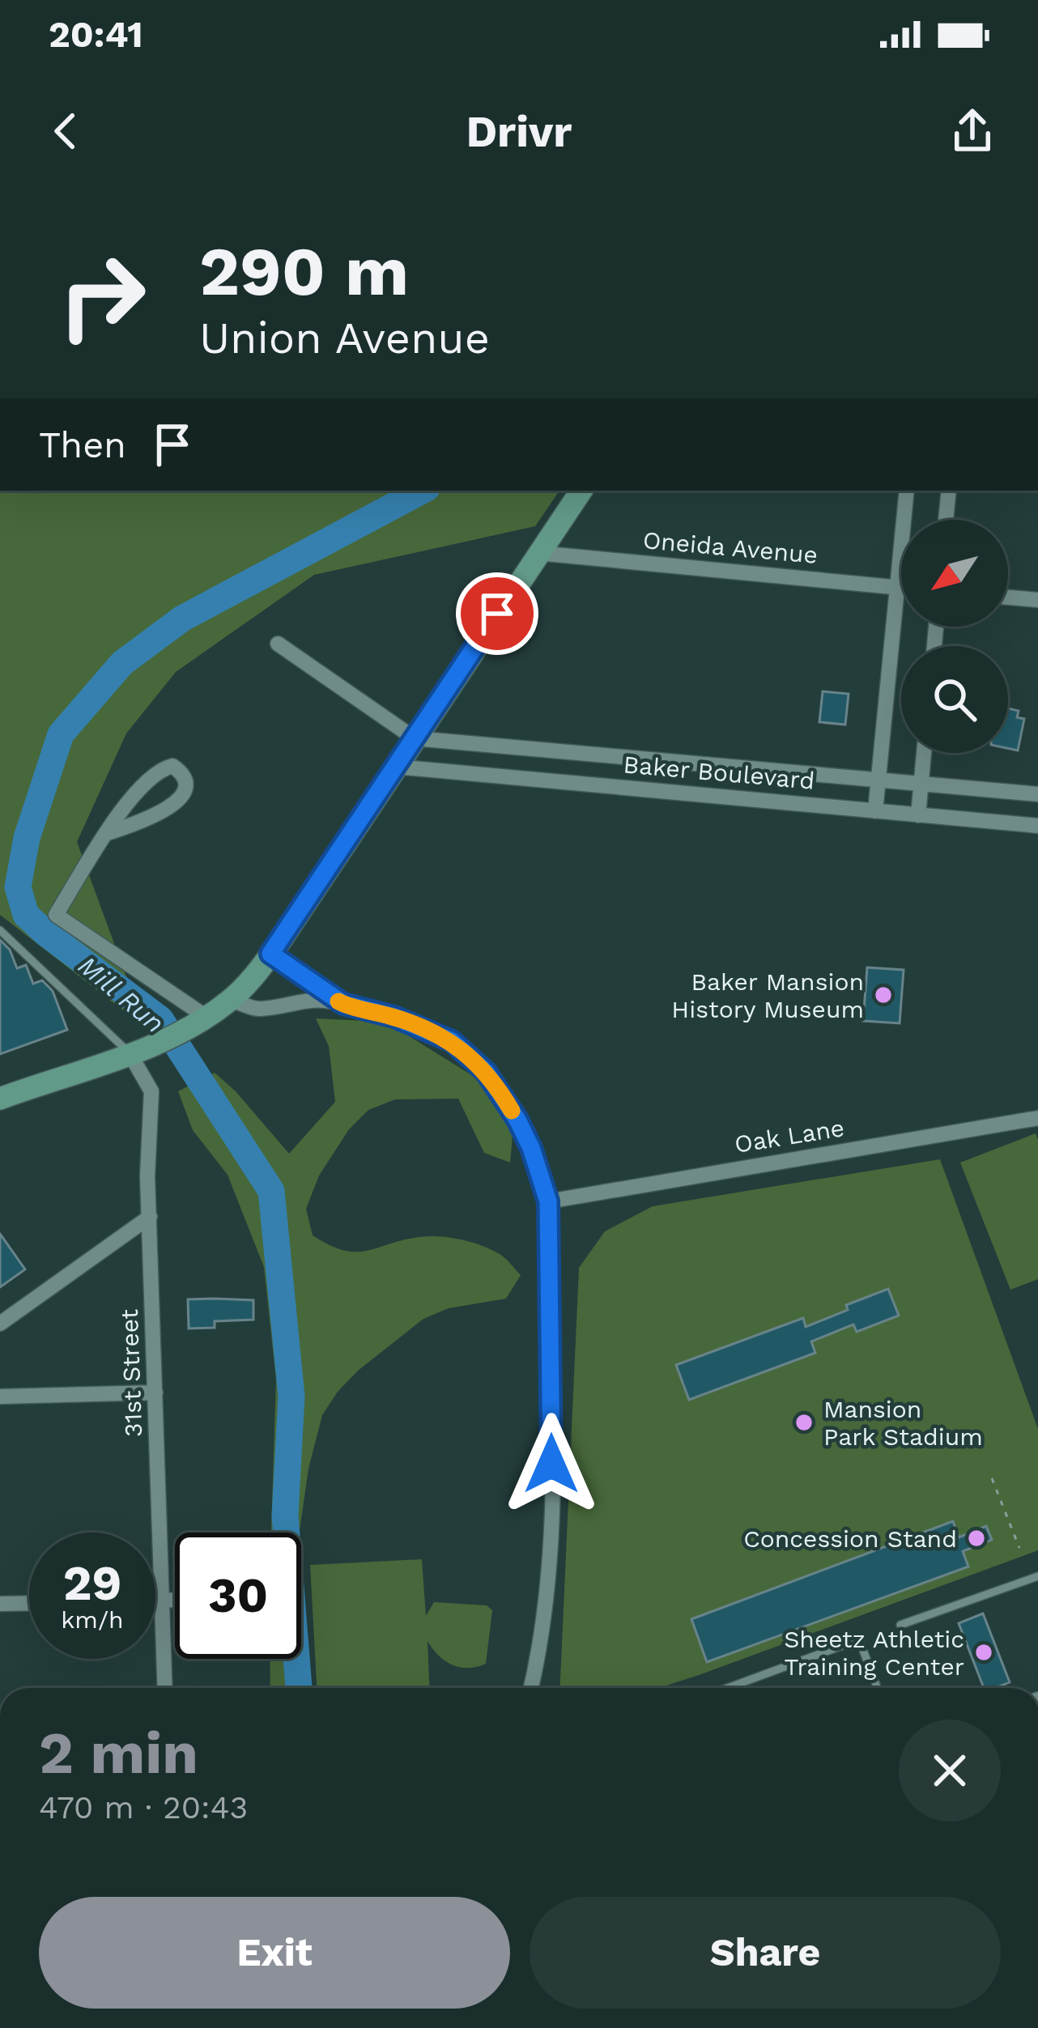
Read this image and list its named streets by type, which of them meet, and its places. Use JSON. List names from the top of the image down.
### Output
{
  "streets": {
    "street": [
      "Oneida Avenue",
      "Baker Boulevard",
      "Oak Lane",
      "31st Street"
    ]
  },
  "water": ["Mill Run"],
  "places": [
    "Baker Mansion History Museum",
    "Mansion Park Stadium",
    "Concession Stand",
    "Sheetz Athletic Training Center"
  ],
  "north": "bottom left",
  "page": {
    "status": "20:41",
    "header": "Drivr",
    "turn": ["290 m", "Union Avenue"],
    "then": "Then",
    "speed": "29 km/h",
    "limit": "30",
    "heading": ["2 min", "470 m · 20:43"],
    "buttons": ["Exit", "Share"]
  }
}
